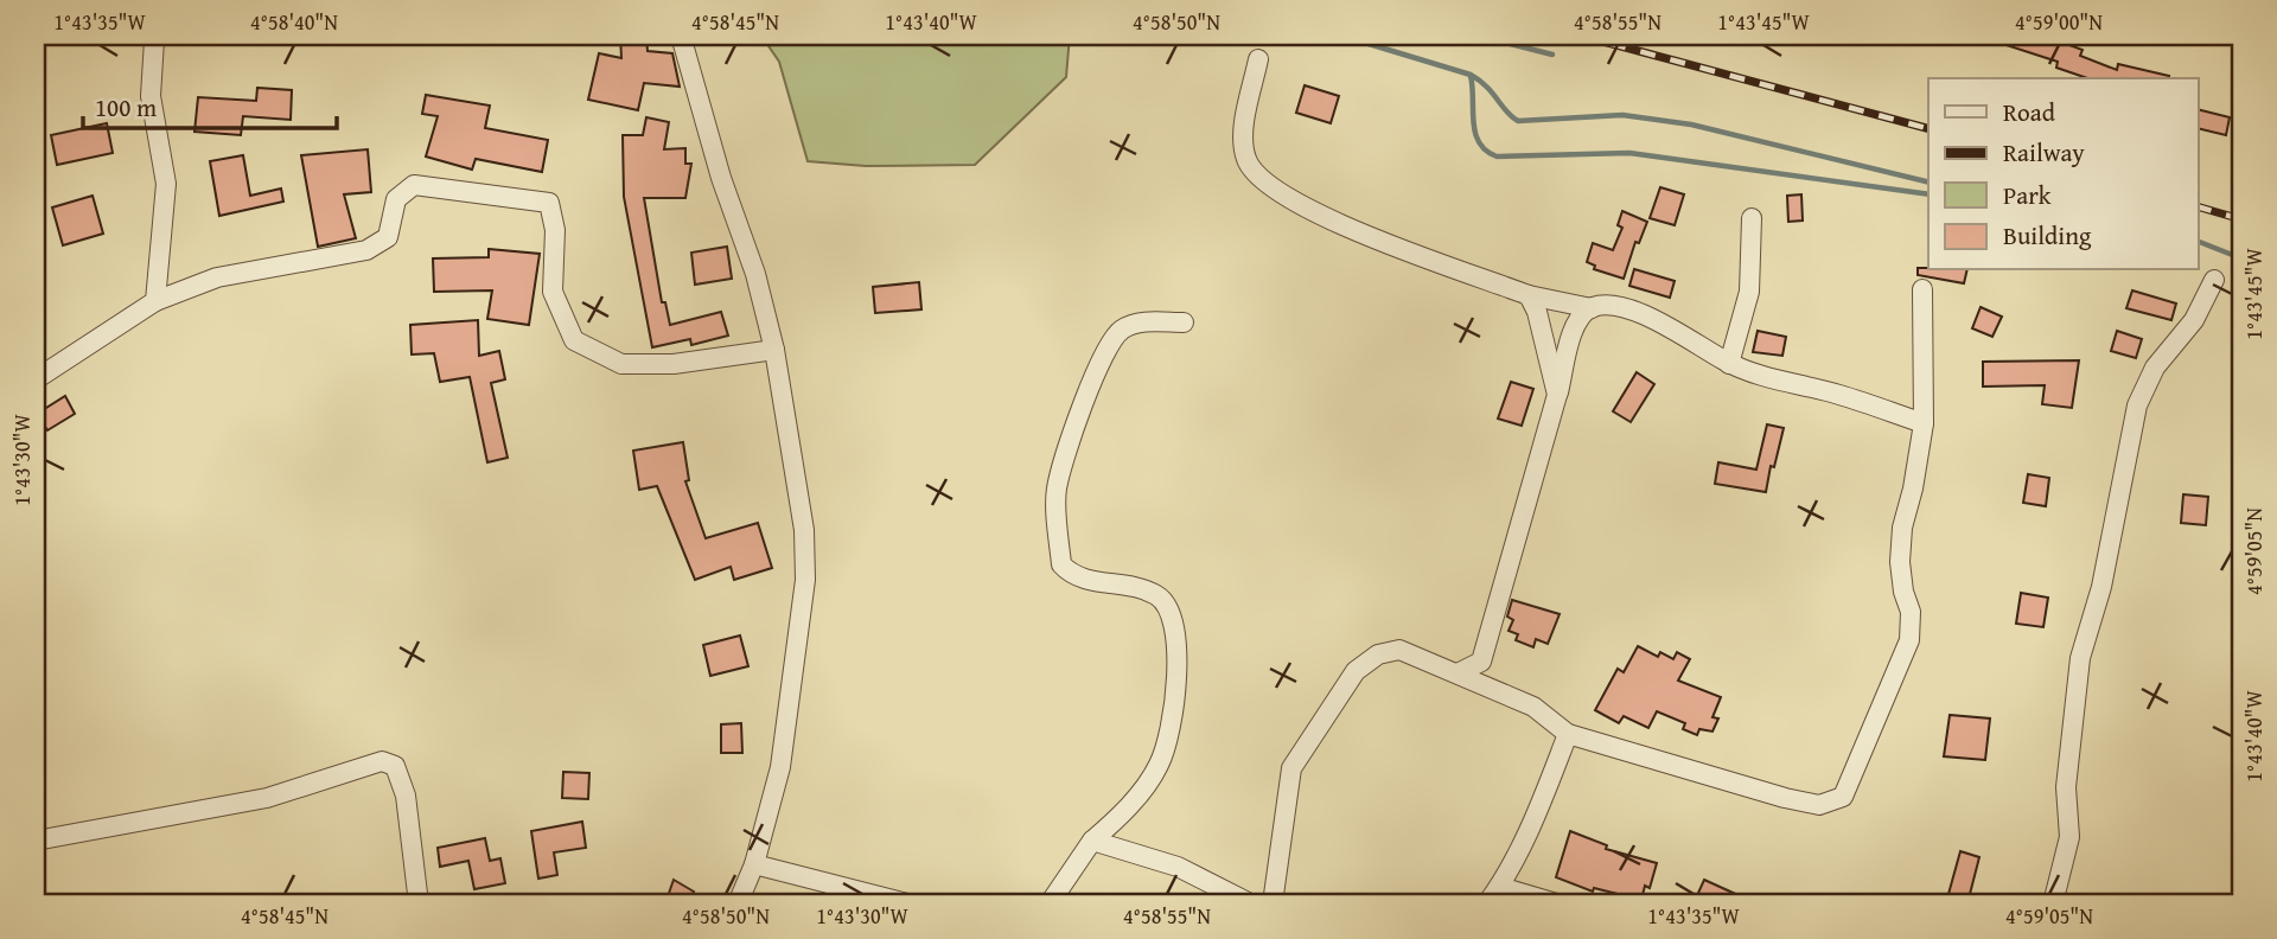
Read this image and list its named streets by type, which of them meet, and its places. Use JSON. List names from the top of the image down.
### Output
{
  "legend": [
    "Road",
    "Railway",
    "Park",
    "Building"
  ],
  "scale_bar": "100 m",
  "coordinates": [
    "1°43'35\"W",
    "4°58'40\"N",
    "4°58'45\"N",
    "1°43'40\"W",
    "4°58'50\"N",
    "4°58'55\"N",
    "1°43'45\"W",
    "4°59'00\"N",
    "1°43'30\"W",
    "4°59'05\"N"
  ]
}
